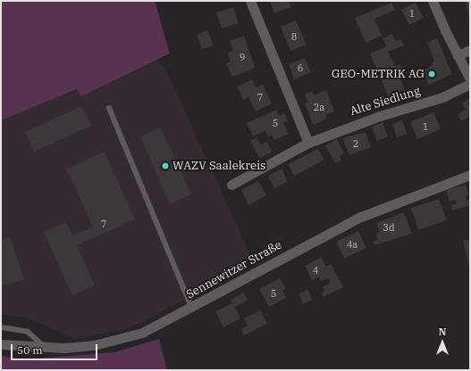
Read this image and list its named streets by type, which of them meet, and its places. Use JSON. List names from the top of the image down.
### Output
{
  "streets": {
    "street": ["Alte Siedlung", "Sennewitzer Straße"]
  },
  "places": ["GEO-METRIK AG", "WAZV Saalekreis"],
  "house_numbers": [
    "1",
    "8",
    "9",
    "6",
    "7",
    "2a",
    "5",
    "1",
    "2",
    "7",
    "3d",
    "4a",
    "4",
    "5"
  ],
  "scale_bar": "50 m",
  "north": "top"
}
